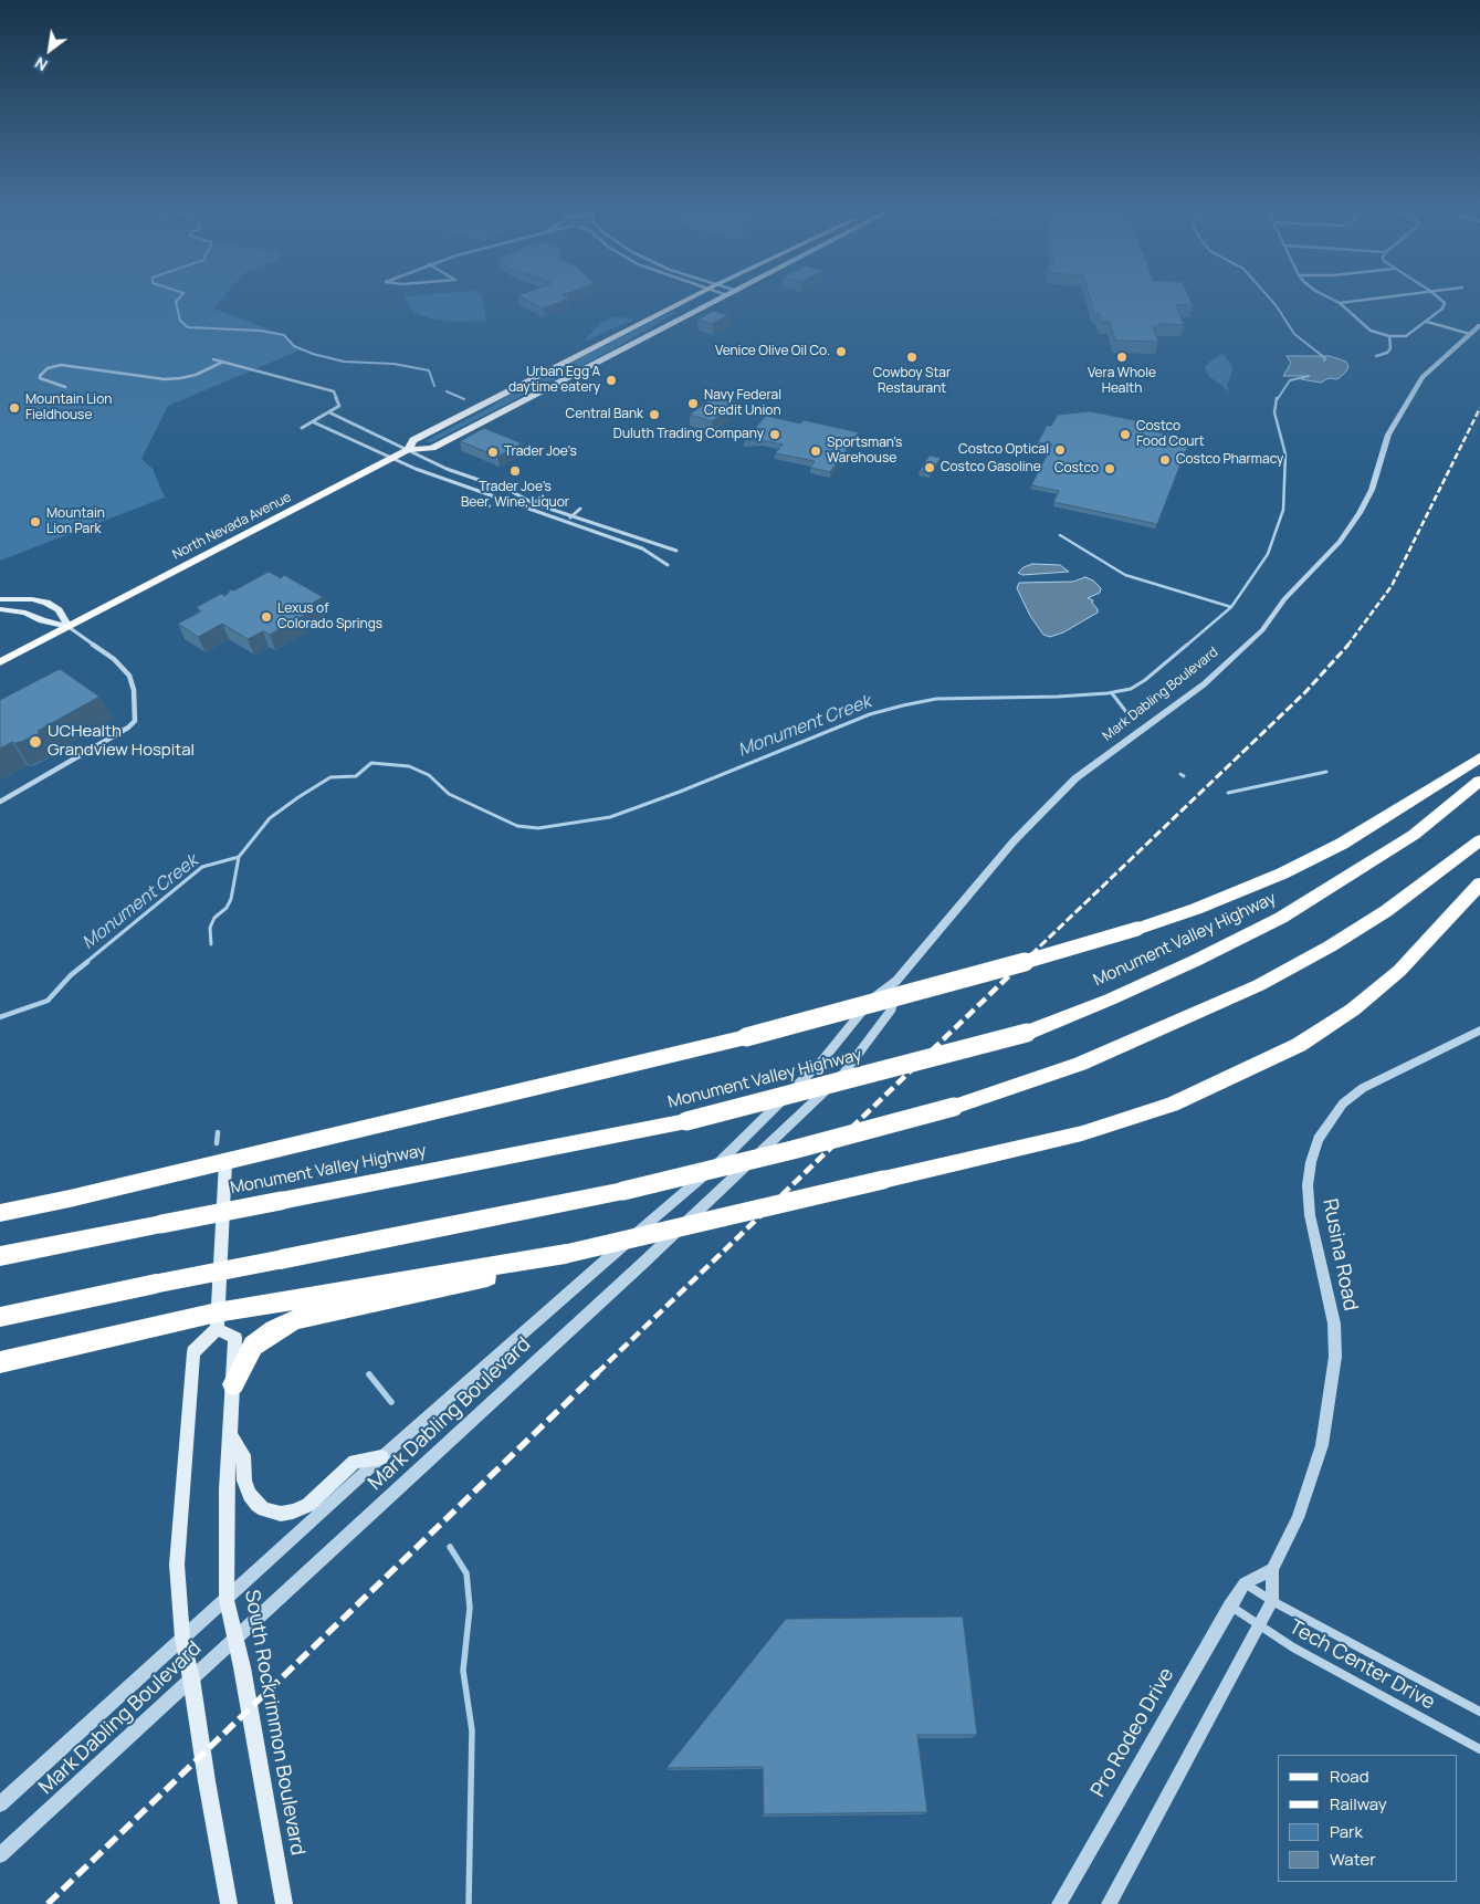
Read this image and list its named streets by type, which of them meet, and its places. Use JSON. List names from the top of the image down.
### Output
{
  "streets": {
    "highway": ["Monument Valley Highway"],
    "main road": ["North Nevada Avenue", "South Rockrimmon Boulevard"],
    "street": [
      "Mark Dabling Boulevard",
      "Rusina Road",
      "Tech Center Drive",
      "Pro Rodeo Drive"
    ]
  },
  "crossings": [
    ["Mark Dabling Boulevard", "South Rockrimmon Boulevard"],
    ["Rusina Road", "Tech Center Drive"],
    ["Tech Center Drive", "Pro Rodeo Drive"]
  ],
  "water": ["Monument Creek"],
  "places": [
    "Venice Olive Oil Co.",
    "Cowboy Star Restaurant",
    "Vera Whole Health",
    "Urban Egg A daytime eatery",
    "Navy Federal Credit Union",
    "Mountain Lion Fieldhouse",
    "Central Bank",
    "Duluth Trading Company",
    "Costco Food Court",
    "Costco Optical",
    "Sportsman's Warehouse",
    "Trader Joe's",
    "Costco Pharmacy",
    "Costco Gasoline",
    "Costco",
    "Trader Joe's Beer, Wine, Liquor",
    "Mountain Lion Park",
    "Lexus of Colorado Springs",
    "UCHealth Grandview Hospital"
  ],
  "legend": [
    "Road",
    "Railway",
    "Park",
    "Water"
  ],
  "north": "bottom left"
}
